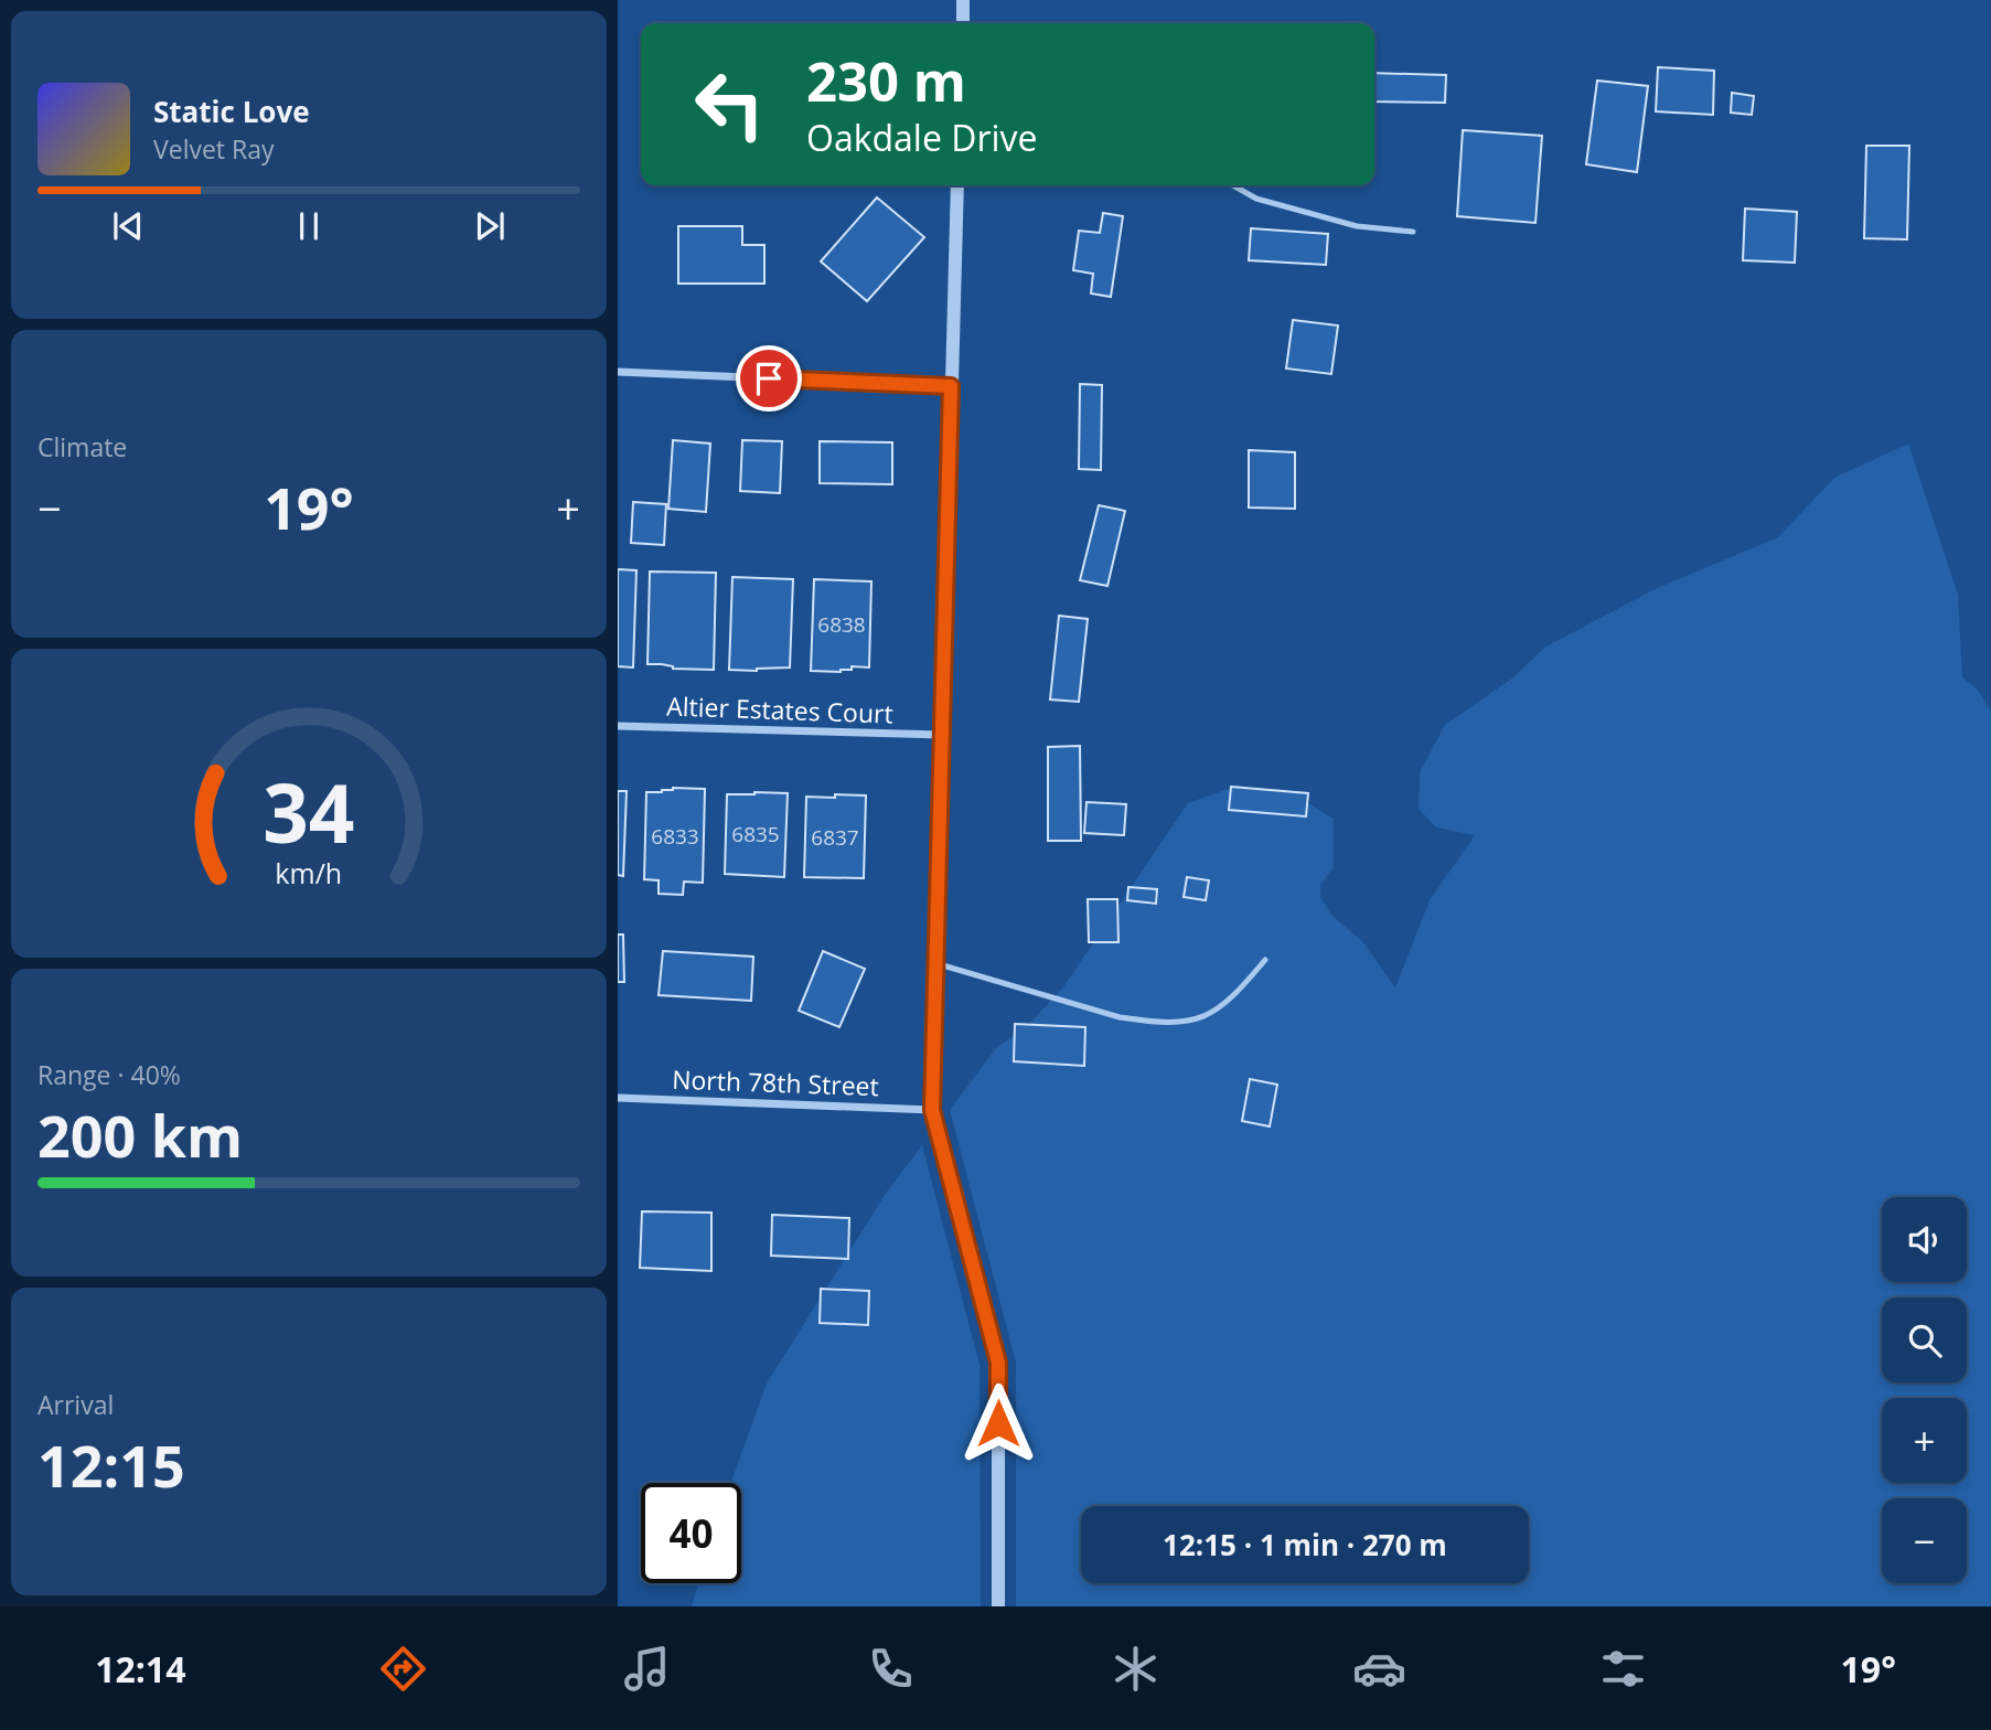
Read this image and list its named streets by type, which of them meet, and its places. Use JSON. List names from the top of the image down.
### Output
{
  "streets": {
    "street": ["Altier Estates Court", "North 78th Street"]
  },
  "house_numbers": [
    "6838",
    "6835",
    "6833",
    "6837"
  ],
  "page": {
    "turn": ["230 m", "Oakdale Drive"],
    "song": ["Static Love", "Velvet Ray"],
    "tile": [
      "Climate",
      ["Range · 40%", "200 km"],
      ["Arrival", "12:15"]
    ],
    "heat": ["−", "19°", "+"],
    "map_buttons": ["+", "−"],
    "limit": "40",
    "trip": "12:15 · 1 min · 270 m",
    "tabs": ["12:14", "19°"],
    "gauge": ["34", "km/h"]
  }
}
